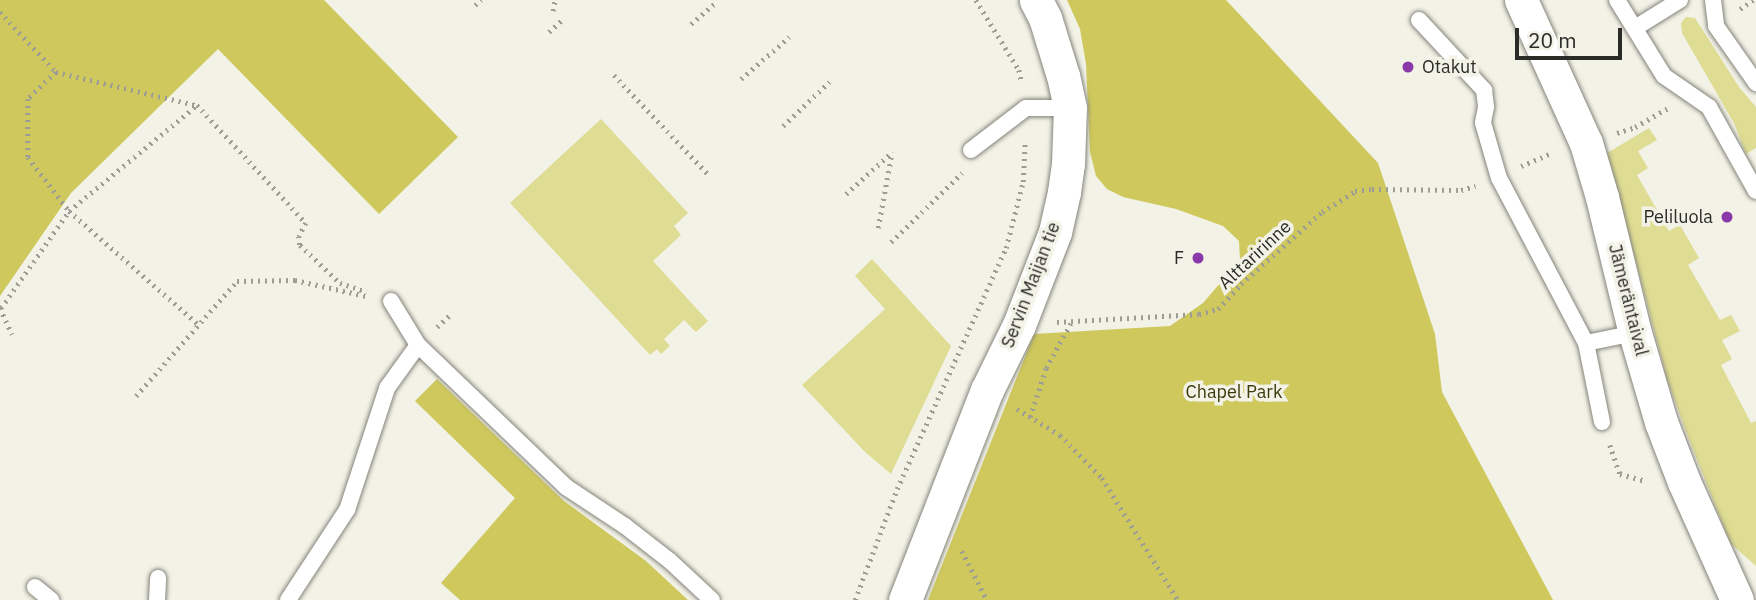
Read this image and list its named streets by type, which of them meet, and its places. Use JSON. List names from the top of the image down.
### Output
{
  "streets": {
    "street": ["Servin Maijan tie", "Jämeräntaival"],
    "path": ["Alttaririnne"]
  },
  "crossings": [
    ["Alttaririnne", "Servin Maijan tie"]
  ],
  "parks": ["Chapel Park"],
  "places": ["Otakut", "Peliluola", "F"],
  "scale_bar": "20 m"
}
